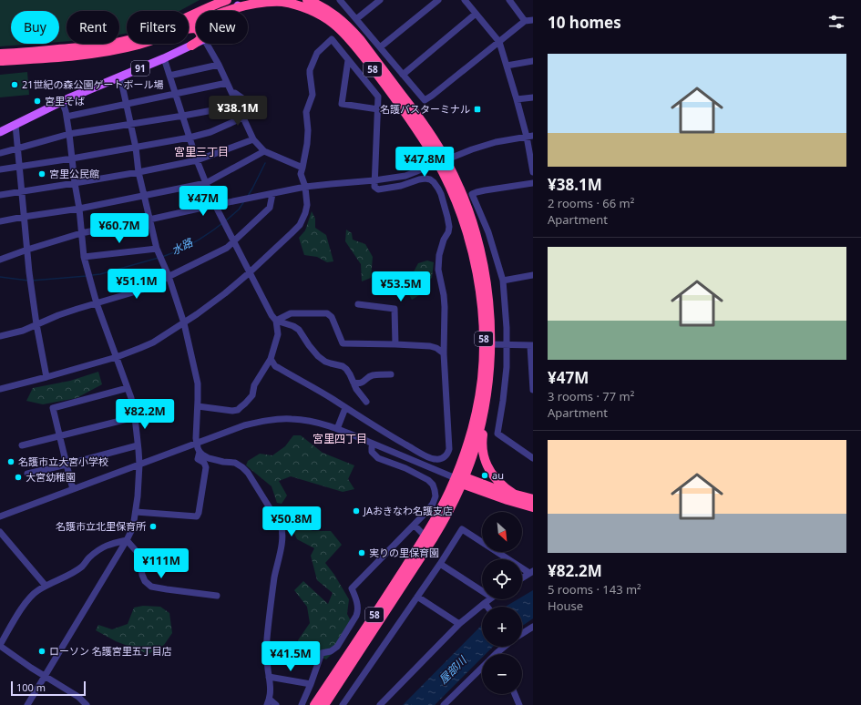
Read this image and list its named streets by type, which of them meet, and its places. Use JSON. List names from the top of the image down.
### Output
{
  "streets": {
    "highway": ["58"],
    "main road": ["91"]
  },
  "districts": ["宮里三丁目", "宮里四丁目"],
  "water": ["水路", "屋部川"],
  "places": {
    "other": [
      "21世紀の森公園ゲートボール場",
      "宮里そば",
      "宮里公民館",
      "名護市立大宮小学校",
      "au",
      "大宮幼稚園",
      "JAおきなわ名護支店",
      "名護市立北里保育所",
      "実りの里保育園",
      "ローソン 名護宮里五丁目店"
    ],
    "transit": ["名護バスターミナル"]
  },
  "scale_bar": "100 m",
  "north": "bottom right",
  "page": {
    "heading": "10 homes",
    "chip": [
      "Buy",
      "Rent",
      "Filters",
      "New"
    ],
    "list": [
      {
        "name": "¥38.1M",
        "note": "2 rooms · 66 m² · Apartment"
      },
      {
        "name": "¥47M",
        "note": "3 rooms · 77 m² · Apartment"
      },
      {
        "name": "¥82.2M",
        "note": "5 rooms · 143 m² · House"
      }
    ],
    "price": [
      "¥38.1M",
      "¥47.8M",
      "¥47M",
      "¥60.7M",
      "¥51.1M",
      "¥53.5M",
      "¥82.2M",
      "¥50.8M",
      "¥111M",
      "¥41.5M"
    ],
    "map_buttons": ["+", "−"],
    "scale": "100 m"
  }
}
